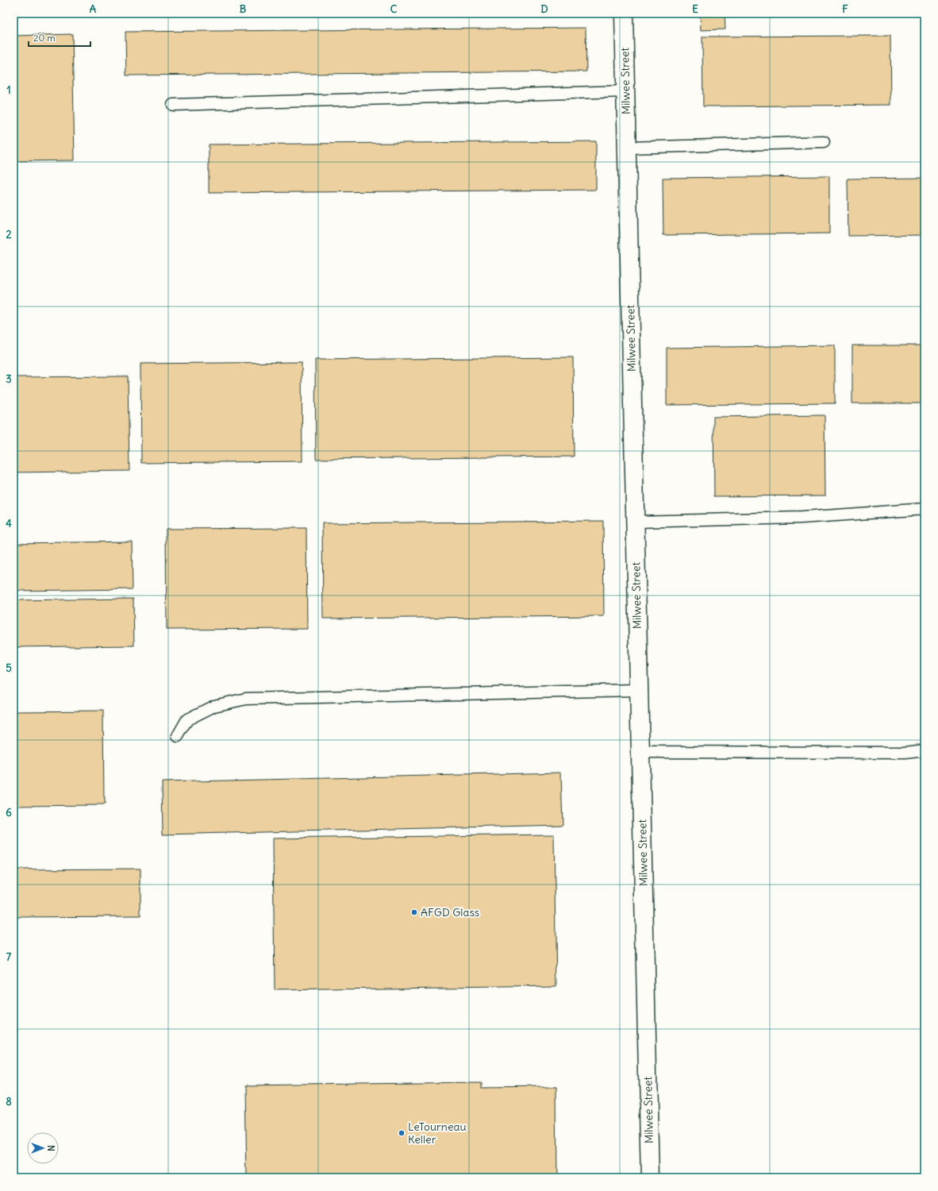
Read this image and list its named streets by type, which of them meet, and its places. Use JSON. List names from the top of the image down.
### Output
{
  "streets": {
    "street": ["Milwee Street"]
  },
  "places": ["AFGD Glass", "LeTourneau Keller"],
  "scale_bar": "20 m",
  "north": "right",
  "grid": {
    "columns": [
      "A",
      "B",
      "C",
      "D",
      "E",
      "F"
    ],
    "rows": [
      "1",
      "2",
      "3",
      "4",
      "5",
      "6",
      "7",
      "8"
    ]
  }
}
